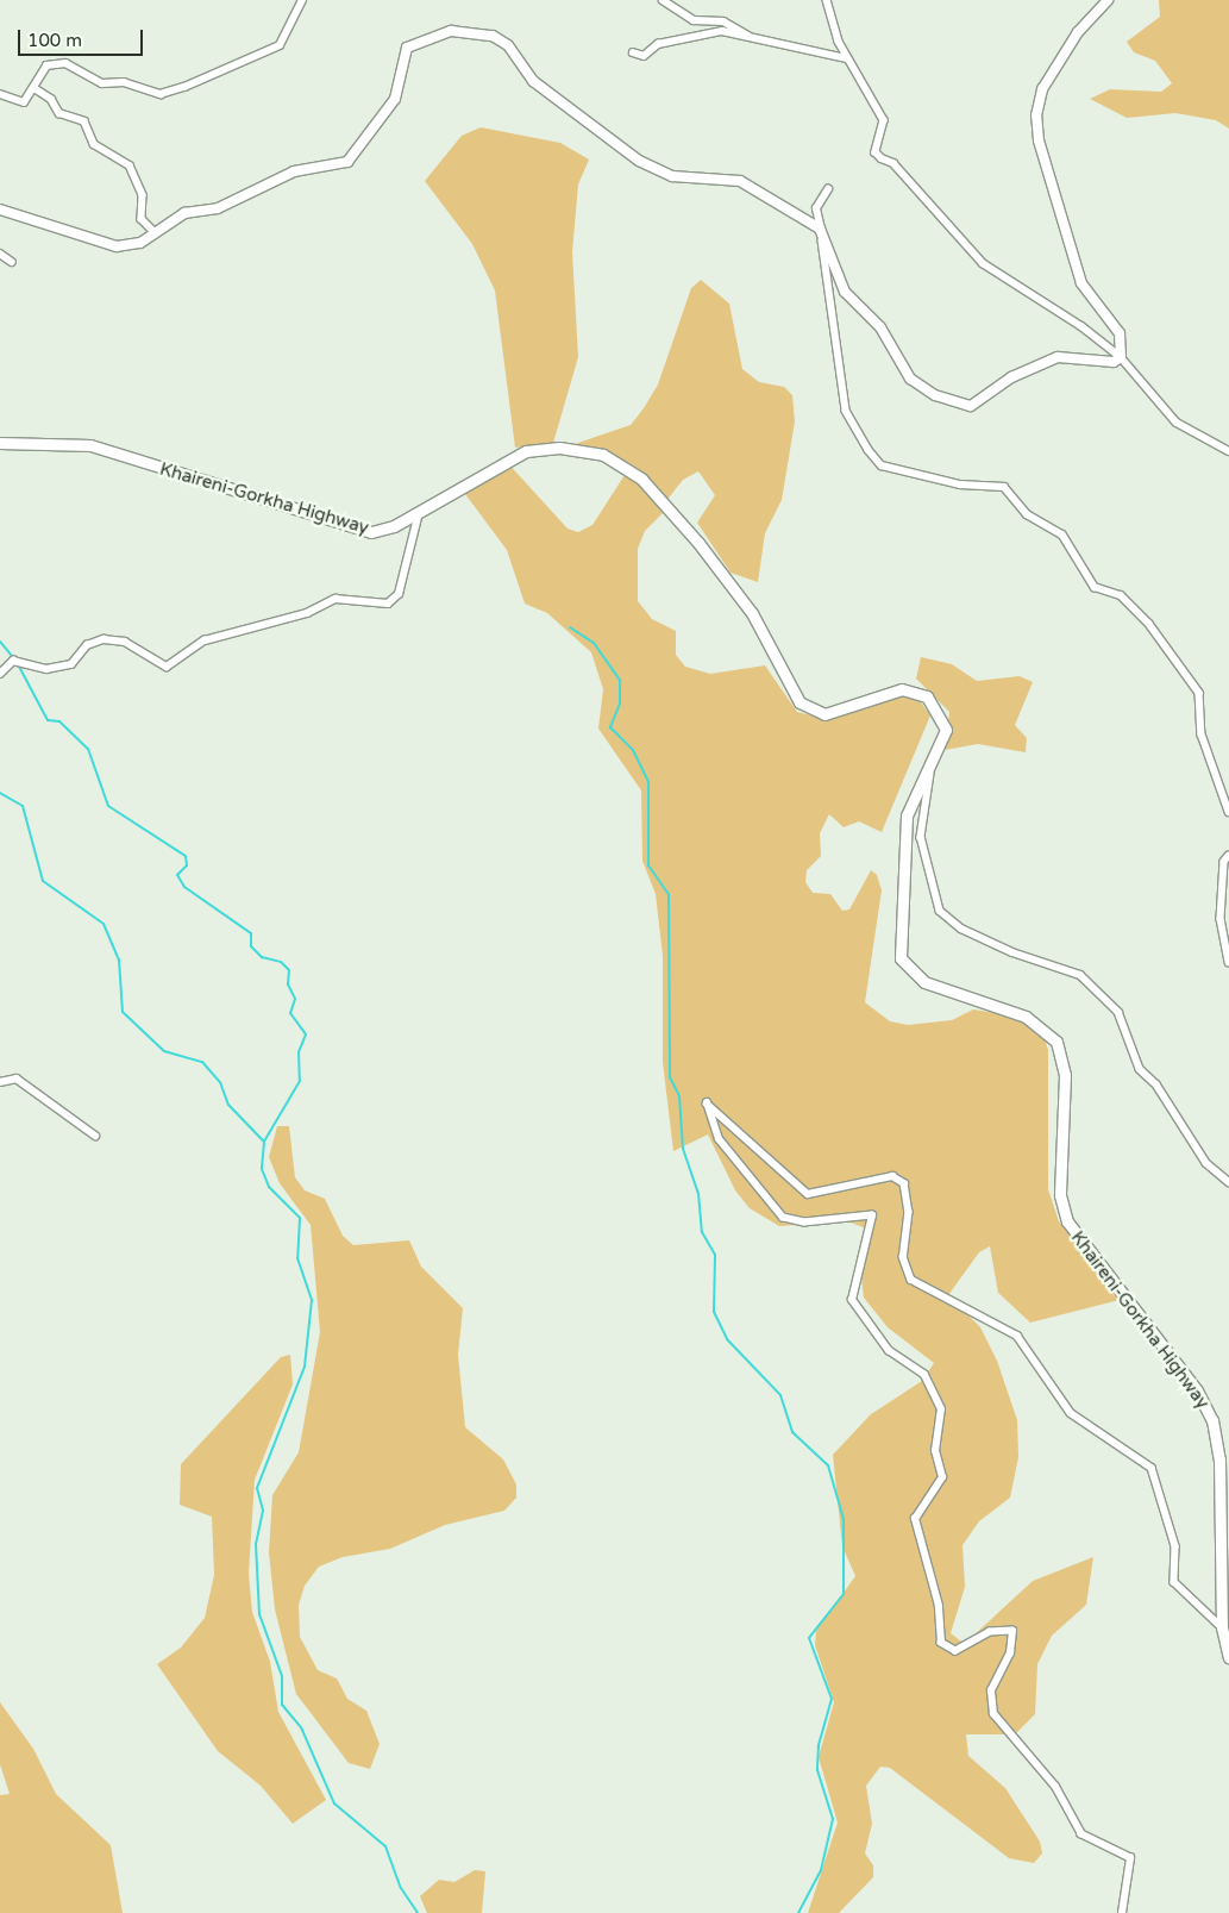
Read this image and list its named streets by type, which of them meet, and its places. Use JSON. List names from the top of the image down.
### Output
{
  "streets": {
    "main road": ["Khaireni-Gorkha Highway"]
  },
  "scale_bar": "100 m"
}
